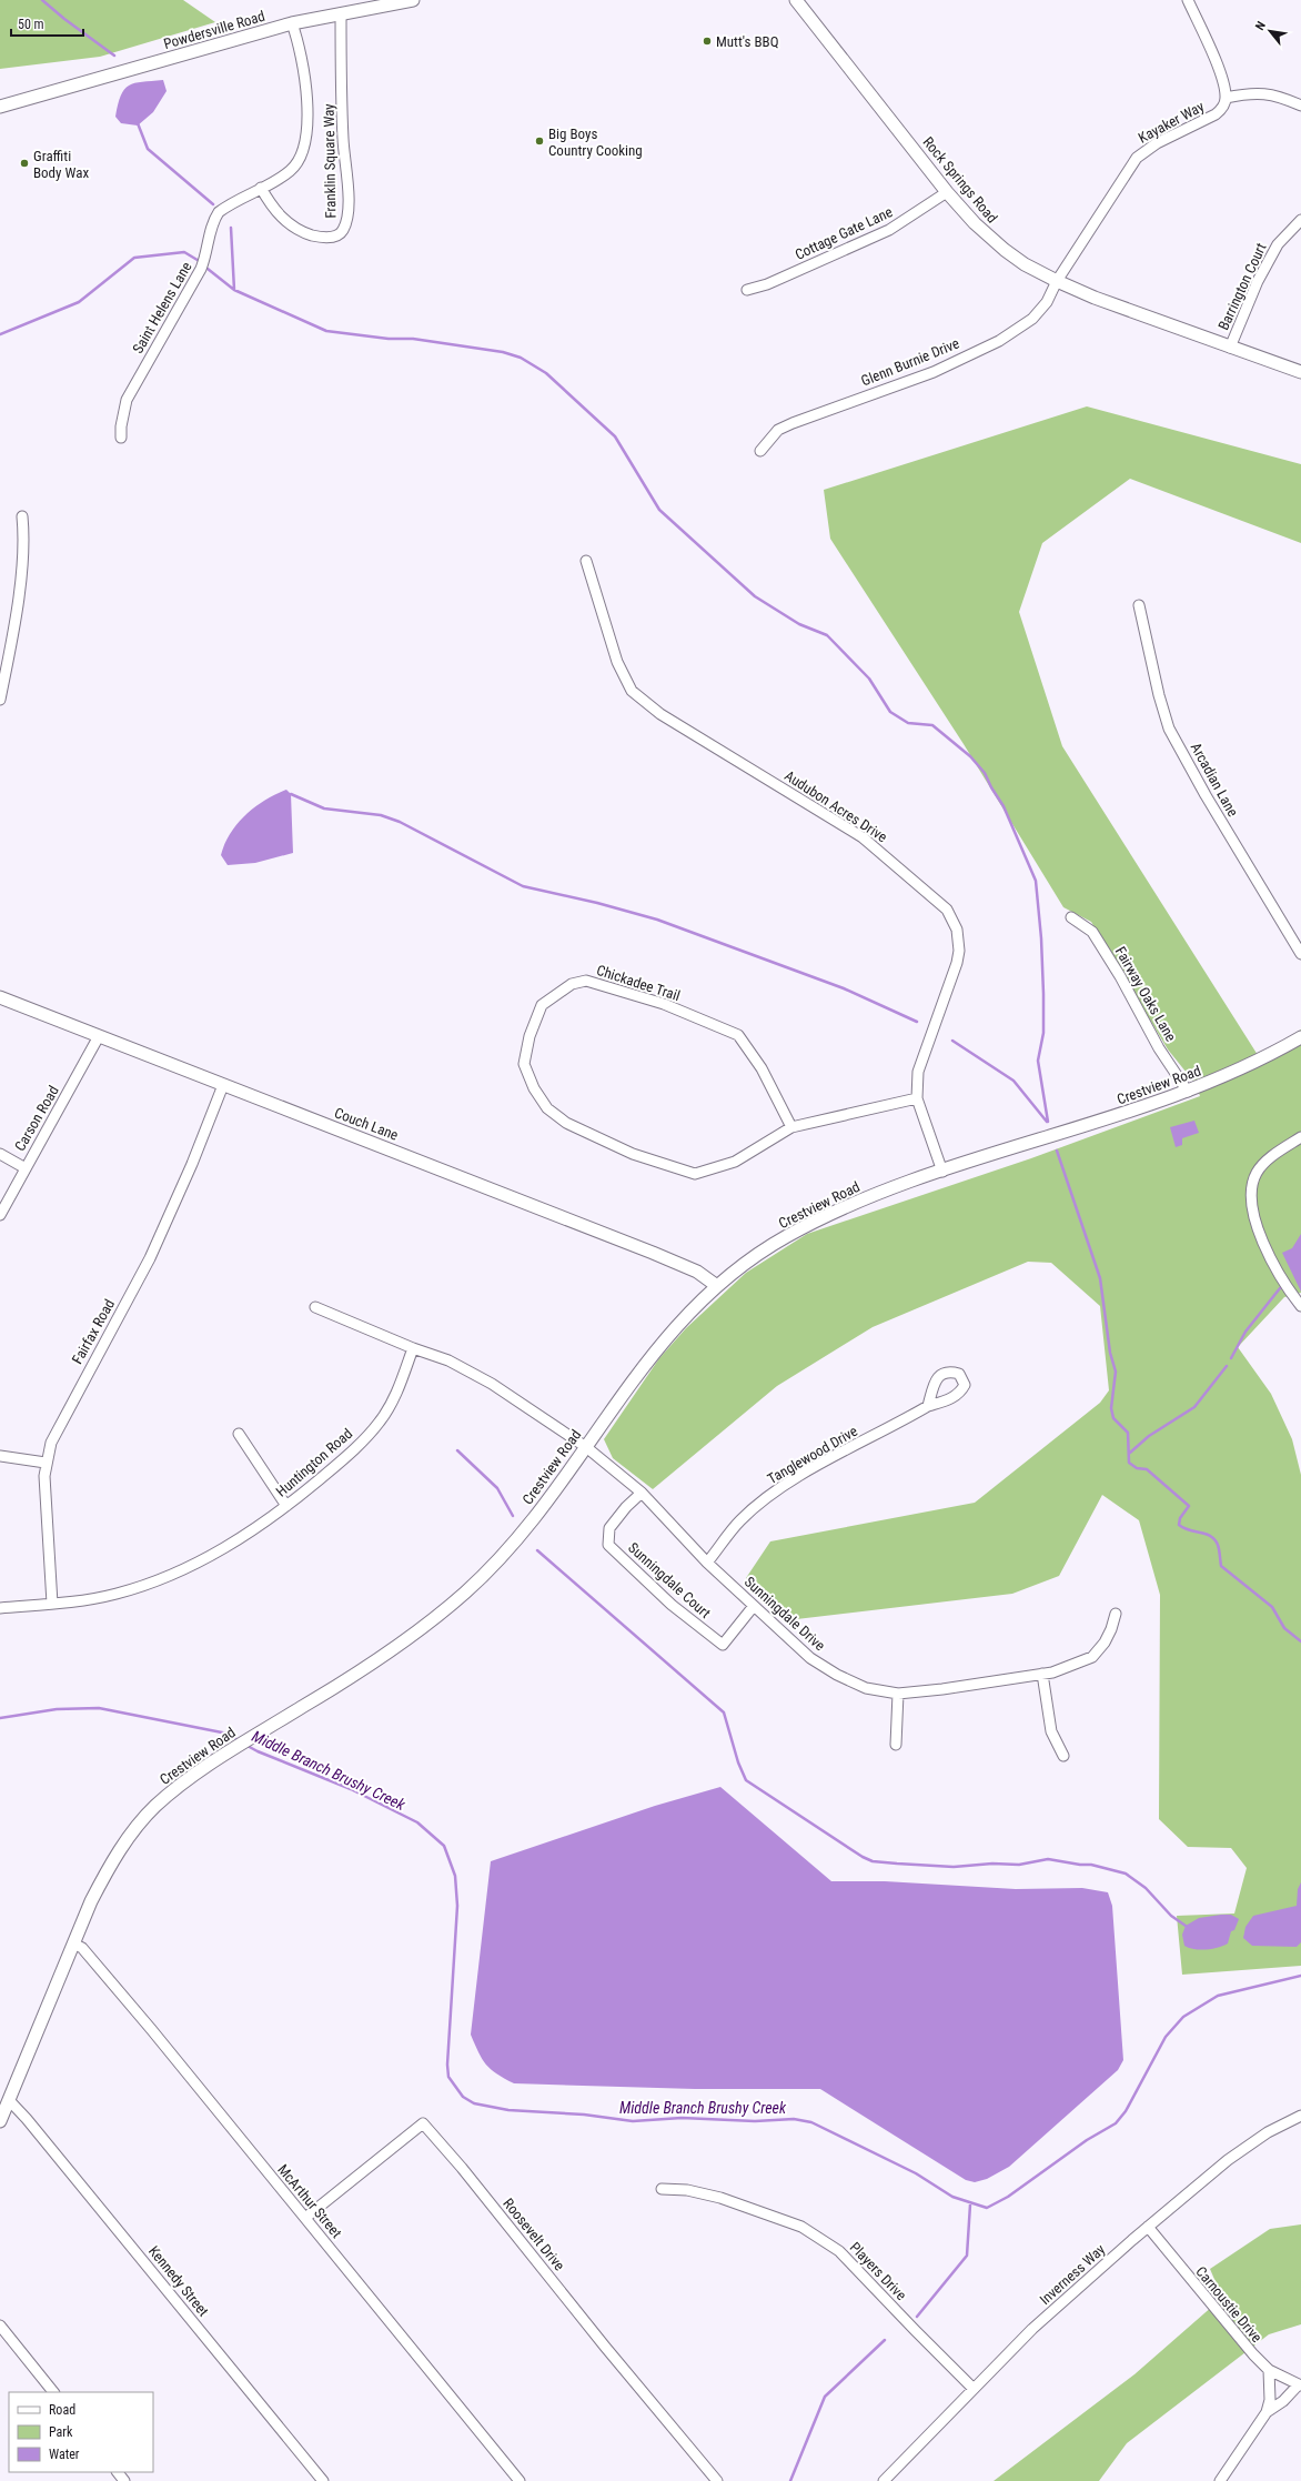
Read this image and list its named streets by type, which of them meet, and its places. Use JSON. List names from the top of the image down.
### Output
{
  "streets": {
    "street": [
      "Powdersville Road",
      "Kayaker Way",
      "Franklin Square Way",
      "Rock Springs Road",
      "Cottage Gate Lane",
      "Barrington Court",
      "Saint Helens Lane",
      "Glenn Burnie Drive",
      "Arcadian Lane",
      "Audubon Acres Drive",
      "Chickadee Trail",
      "Fairway Oaks Lane",
      "Crestview Road",
      "Carson Road",
      "Couch Lane",
      "Fairfax Road",
      "Tanglewood Drive",
      "Huntington Road",
      "Sunningdale Court",
      "Sunningdale Drive",
      "McArthur Street",
      "Roosevelt Drive",
      "Players Drive",
      "Inverness Way",
      "Kennedy Street",
      "Carnoustie Drive"
    ]
  },
  "crossings": [
    ["Powdersville Road", "Franklin Square Way"],
    ["Powdersville Road", "Saint Helens Lane"],
    ["Kayaker Way", "Rock Springs Road"],
    ["Kayaker Way", "Glenn Burnie Drive"],
    ["Franklin Square Way", "Saint Helens Lane"],
    ["Rock Springs Road", "Cottage Gate Lane"],
    ["Rock Springs Road", "Barrington Court"],
    ["Rock Springs Road", "Glenn Burnie Drive"],
    ["Audubon Acres Drive", "Chickadee Trail"],
    ["Audubon Acres Drive", "Crestview Road"],
    ["Fairway Oaks Lane", "Crestview Road"],
    ["Crestview Road", "Couch Lane"],
    ["Crestview Road", "Sunningdale Drive"],
    ["Crestview Road", "McArthur Street"],
    ["Crestview Road", "Kennedy Street"],
    ["Carson Road", "Couch Lane"],
    ["Couch Lane", "Fairfax Road"],
    ["Fairfax Road", "Huntington Road"],
    ["Tanglewood Drive", "Sunningdale Drive"],
    ["Sunningdale Court", "Sunningdale Drive"],
    ["McArthur Street", "Roosevelt Drive"],
    ["Players Drive", "Inverness Way"],
    ["Inverness Way", "Carnoustie Drive"]
  ],
  "water": ["Middle Branch Brushy Creek"],
  "places": ["Mutt's BBQ", "Big Boys Country Cooking", "Graffiti Body Wax"],
  "legend": ["Road", "Park", "Water"],
  "scale_bar": "50 m",
  "north": "top left"
}
